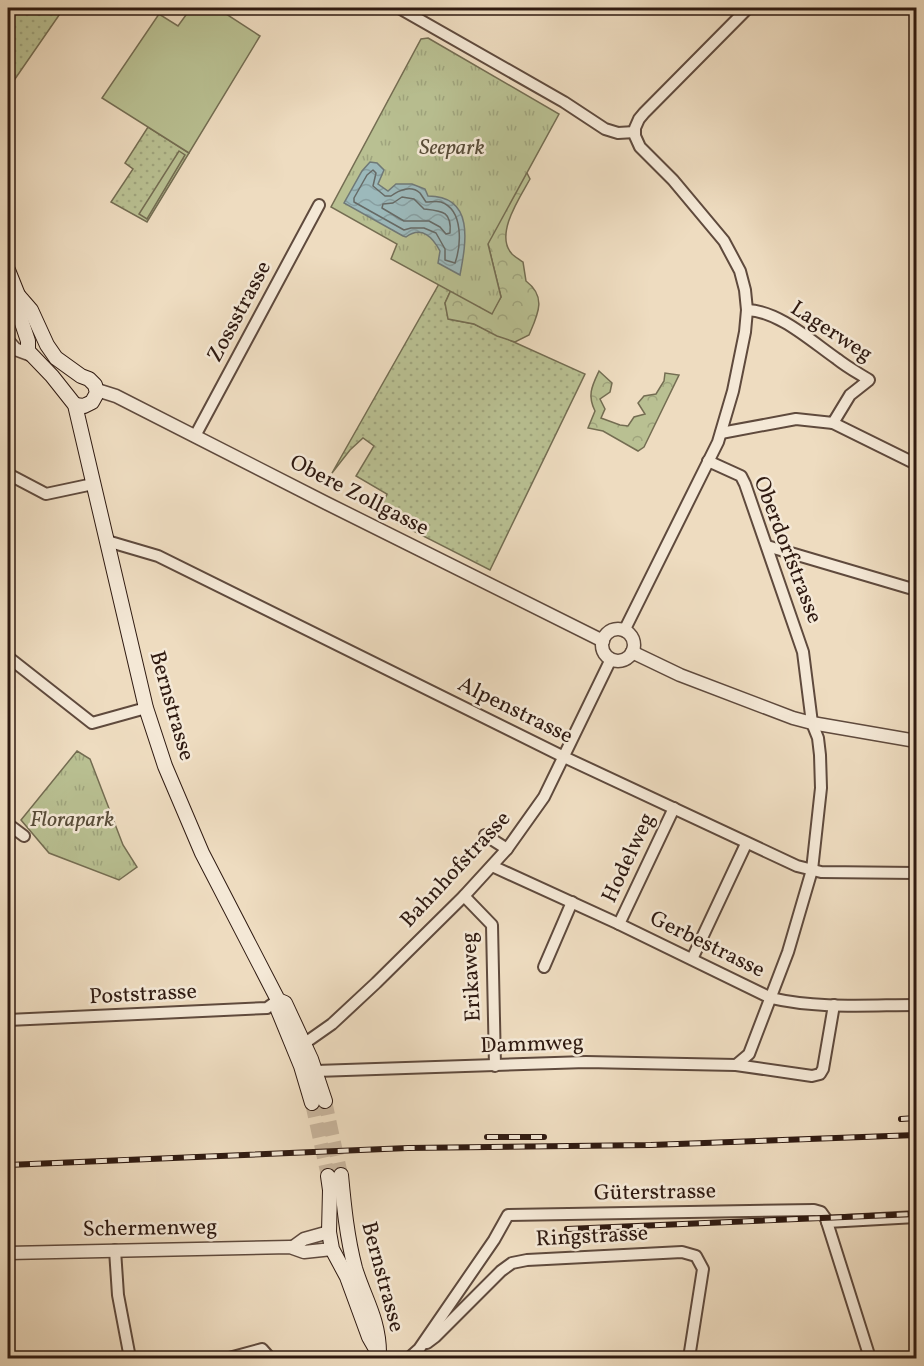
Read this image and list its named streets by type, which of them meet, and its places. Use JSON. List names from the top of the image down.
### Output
{
  "streets": {
    "main road": ["Bernstrasse", "Schermenweg"],
    "street": [
      "Zossstrasse",
      "Lagerweg",
      "Obere Zollgasse",
      "Oberdorfstrasse",
      "Alpenstrasse",
      "Hodelweg",
      "Bahnhofstrasse",
      "Gerbestrasse",
      "Erikaweg",
      "Poststrasse",
      "Dammweg",
      "Güterstrasse",
      "Ringstrasse"
    ]
  },
  "crossings": [
    ["Zossstrasse", "Obere Zollgasse"],
    ["Obere Zollgasse", "Bernstrasse"],
    ["Obere Zollgasse", "Bahnhofstrasse"],
    ["Oberdorfstrasse", "Alpenstrasse"],
    ["Oberdorfstrasse", "Gerbestrasse"],
    ["Oberdorfstrasse", "Dammweg"],
    ["Bernstrasse", "Alpenstrasse"],
    ["Bernstrasse", "Bahnhofstrasse"],
    ["Bernstrasse", "Poststrasse"],
    ["Bernstrasse", "Dammweg"],
    ["Bernstrasse", "Schermenweg"],
    ["Alpenstrasse", "Hodelweg"],
    ["Alpenstrasse", "Bahnhofstrasse"],
    ["Hodelweg", "Gerbestrasse"],
    ["Bahnhofstrasse", "Gerbestrasse"],
    ["Bahnhofstrasse", "Erikaweg"],
    ["Gerbestrasse", "Dammweg"],
    ["Erikaweg", "Dammweg"],
    ["Güterstrasse", "Ringstrasse"]
  ],
  "parks": ["Seepark", "Florapark"]
}
